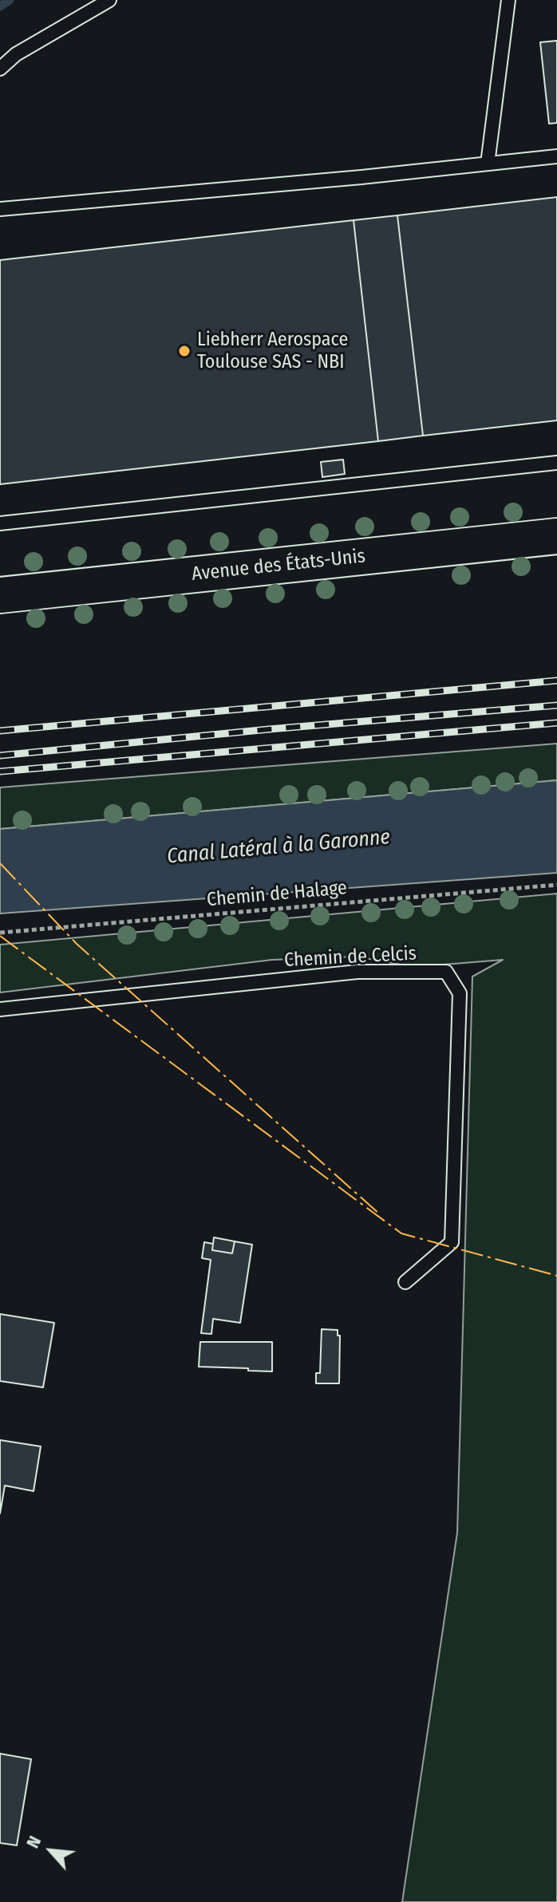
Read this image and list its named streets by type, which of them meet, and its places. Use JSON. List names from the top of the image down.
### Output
{
  "streets": {
    "main road": ["Avenue des États-Unis"],
    "lane": ["Chemin de Celcis"],
    "path": ["Chemin de Halage"]
  },
  "water": ["Canal Latéral à la Garonne"],
  "places": ["Liebherr Aerospace Toulouse SAS - NBI"],
  "north": "top left"
}
